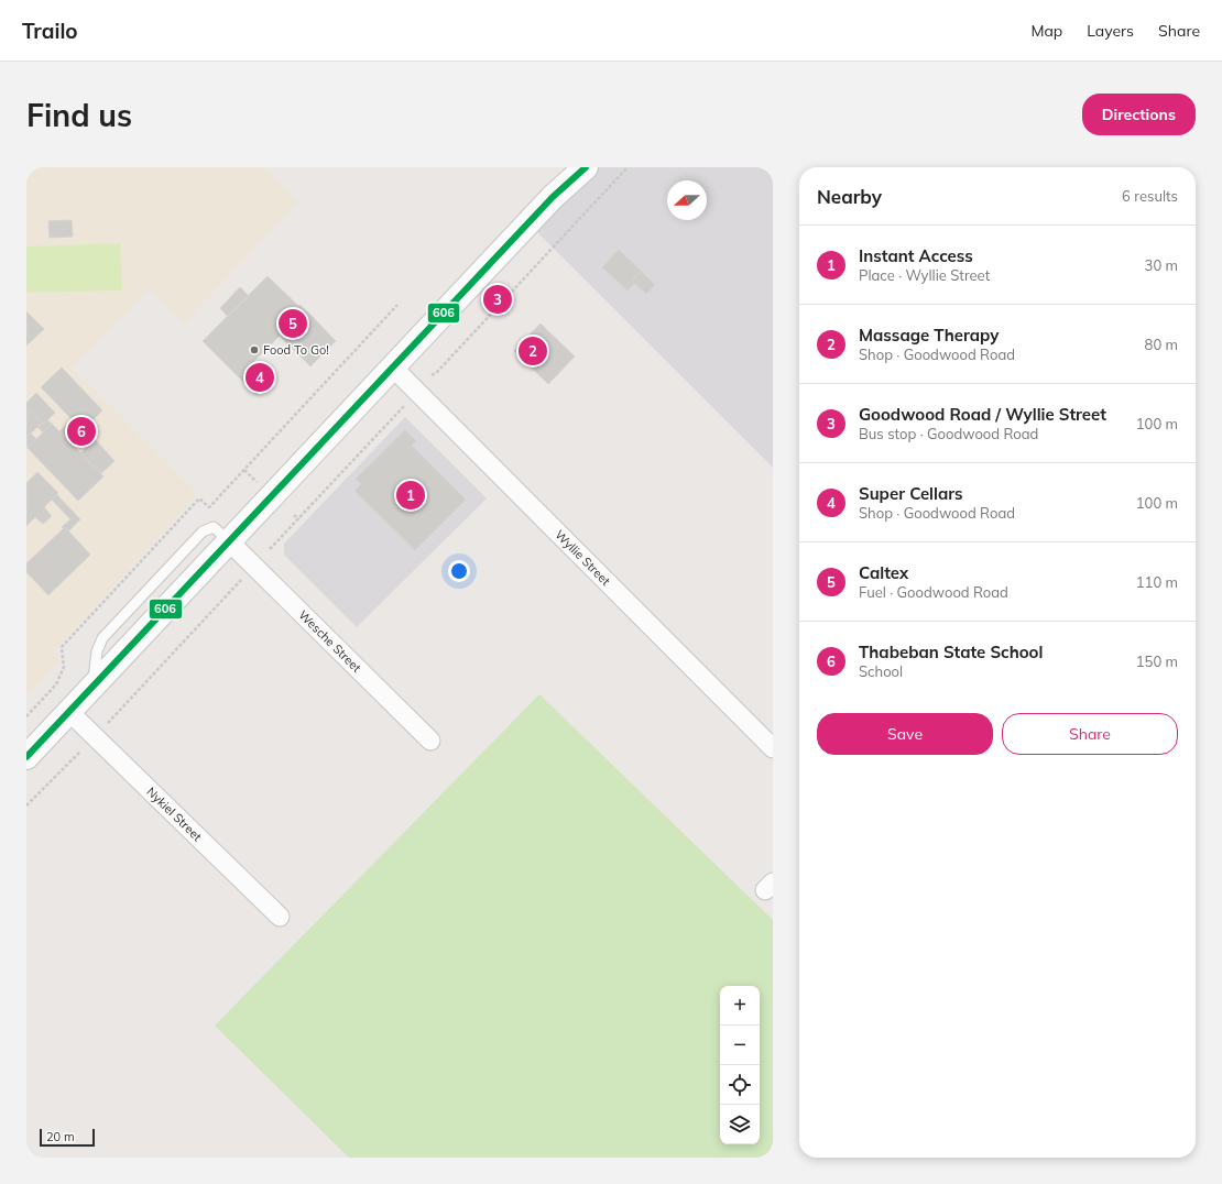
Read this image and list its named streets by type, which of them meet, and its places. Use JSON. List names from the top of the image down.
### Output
{
  "streets": {
    "street": ["Wyllie Street", "Wesche Street", "Nykiel Street"]
  },
  "places": ["Food To Go!"],
  "lines": ["transit line 606"],
  "scale_bar": "20 m",
  "north": "left",
  "page": {
    "header": "Trailo",
    "nav": ["Map", "Layers", "Share"],
    "buttons": [
      "Directions",
      ["Save", "Share"]
    ],
    "title": "Find us",
    "heading": ["Nearby", "6 results"],
    "list": [
      {
        "mark": "1",
        "name": "Instant Access",
        "note": "Place · Wyllie Street",
        "value": "30 m"
      },
      {
        "mark": "2",
        "name": "Massage Therapy",
        "note": "Shop · Goodwood Road",
        "value": "80 m"
      },
      {
        "mark": "3",
        "name": "Goodwood Road / Wyllie Street",
        "note": "Bus stop · Goodwood Road",
        "value": "100 m"
      },
      {
        "mark": "4",
        "name": "Super Cellars",
        "note": "Shop · Goodwood Road",
        "value": "100 m"
      },
      {
        "mark": "5",
        "name": "Caltex",
        "note": "Fuel · Goodwood Road",
        "value": "110 m"
      },
      {
        "mark": "6",
        "name": "Thabeban State School",
        "note": "School",
        "value": "150 m"
      }
    ],
    "pins": [
      "3",
      "5",
      "2",
      "4",
      "6",
      "1"
    ],
    "map_buttons": ["+", "−"],
    "scale": "20 m"
  }
}
